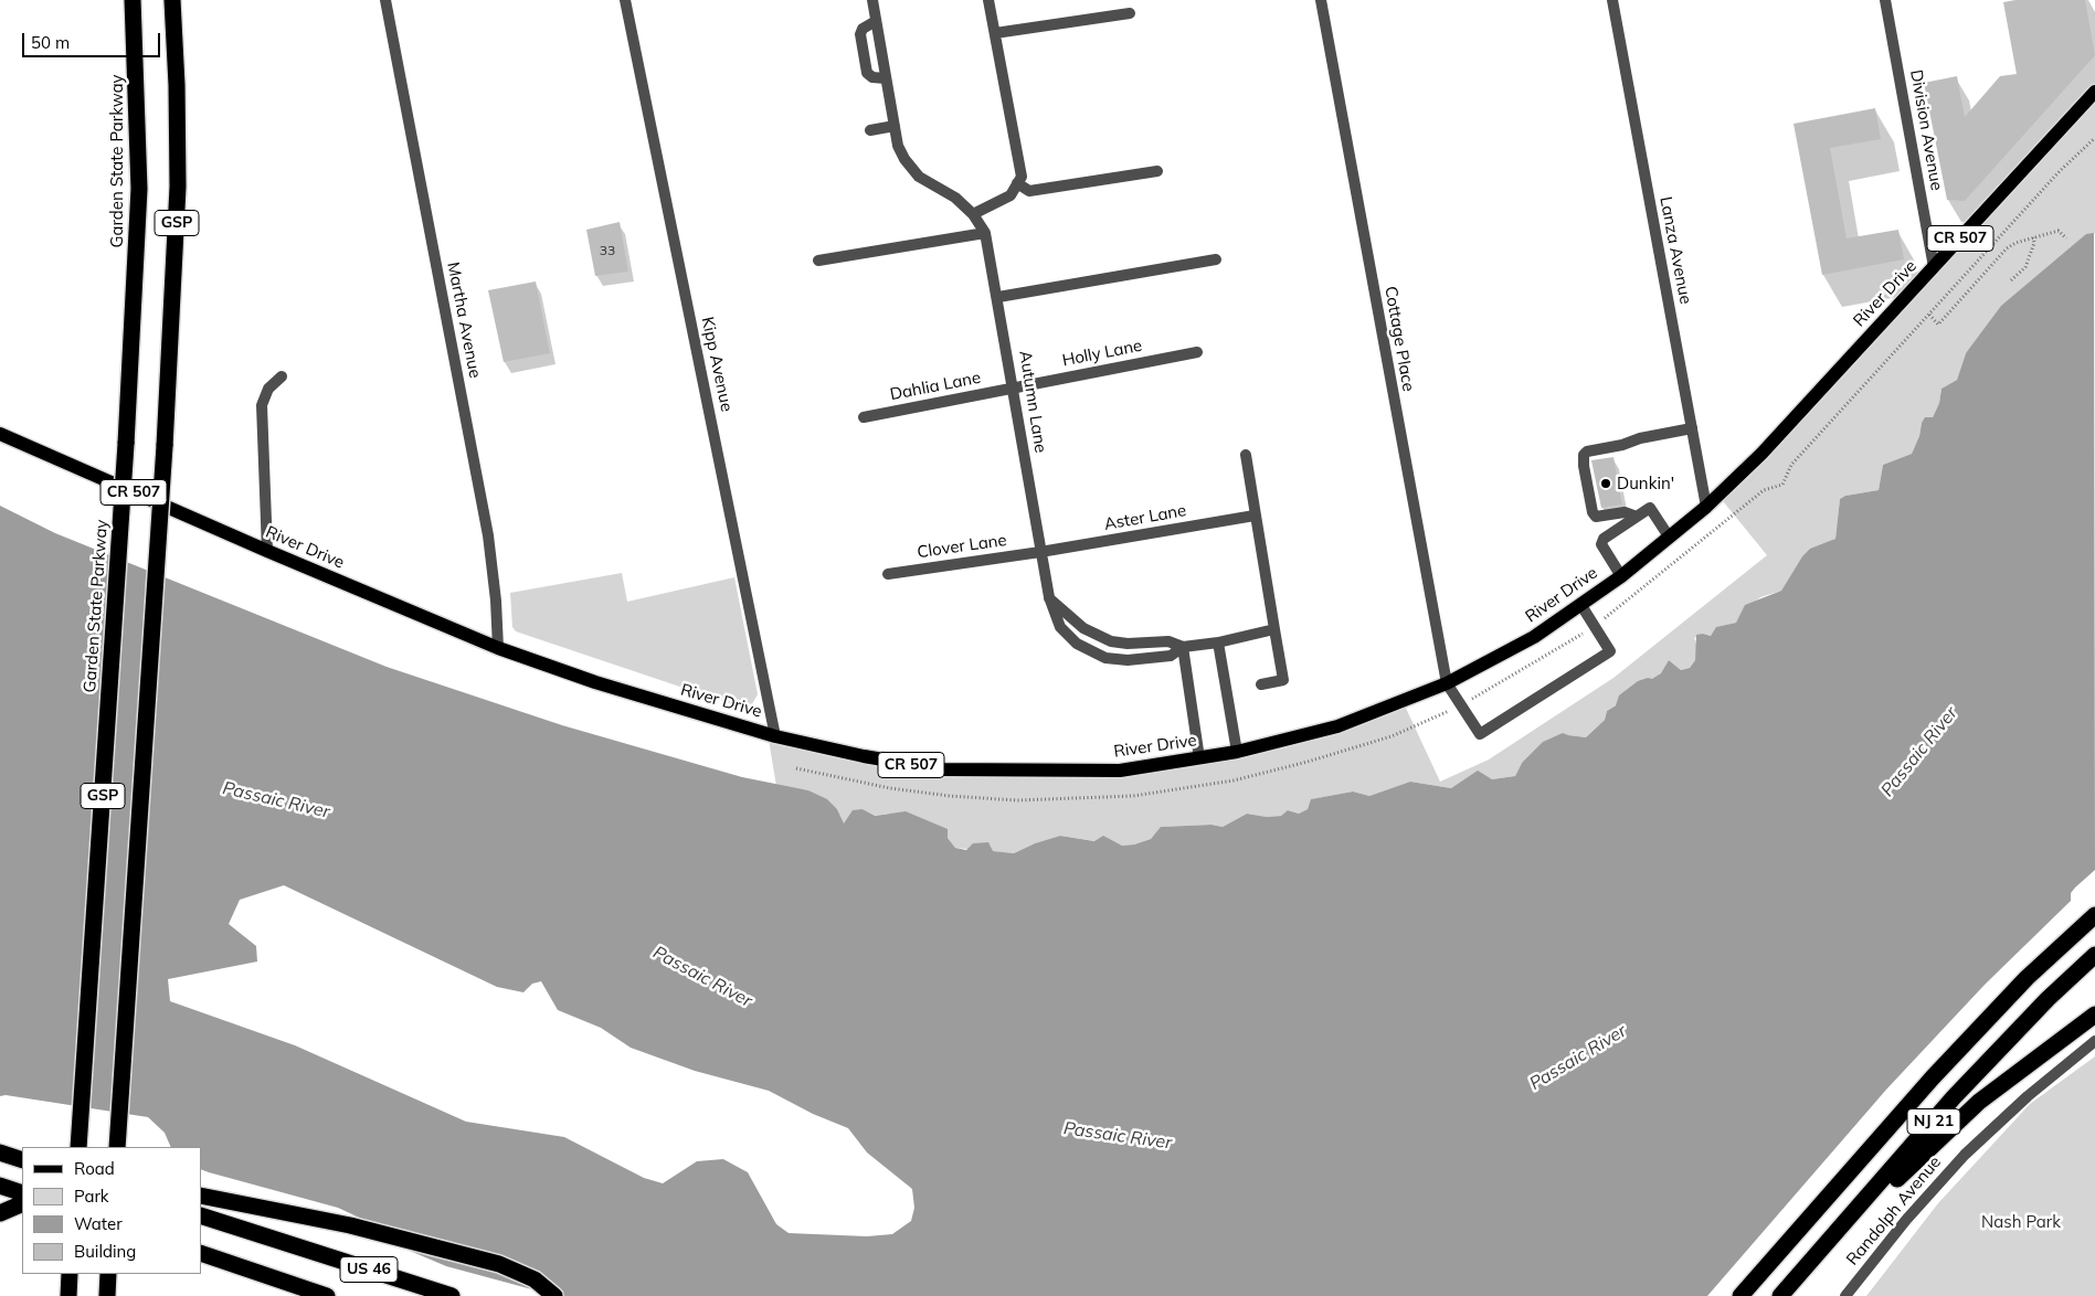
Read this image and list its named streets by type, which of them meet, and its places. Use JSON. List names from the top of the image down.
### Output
{
  "streets": {
    "highway": [
      "Garden State Parkway",
      "GSP",
      "NJ 21",
      "US 46"
    ],
    "main road": ["CR 507", "River Drive"],
    "street": [
      "Division Avenue",
      "Lanza Avenue",
      "Martha Avenue",
      "Cottage Place",
      "Holly Lane",
      "Kipp Avenue",
      "Dahlia Lane",
      "Autumn Lane",
      "Aster Lane",
      "Clover Lane",
      "Randolph Avenue"
    ]
  },
  "crossings": [
    ["Division Avenue", "River Drive"],
    ["Lanza Avenue", "River Drive"],
    ["River Drive", "Martha Avenue"],
    ["River Drive", "Cottage Place"],
    ["River Drive", "Kipp Avenue"],
    ["Holly Lane", "Dahlia Lane"],
    ["Holly Lane", "Autumn Lane"],
    ["Dahlia Lane", "Autumn Lane"],
    ["Autumn Lane", "Aster Lane"],
    ["Autumn Lane", "Clover Lane"],
    ["Aster Lane", "Clover Lane"]
  ],
  "water": ["Passaic River"],
  "parks": ["Nash Park"],
  "places": ["Dunkin'"],
  "house_numbers": ["33"],
  "legend": [
    "Road",
    "Park",
    "Water",
    "Building"
  ],
  "scale_bar": "50 m"
}
